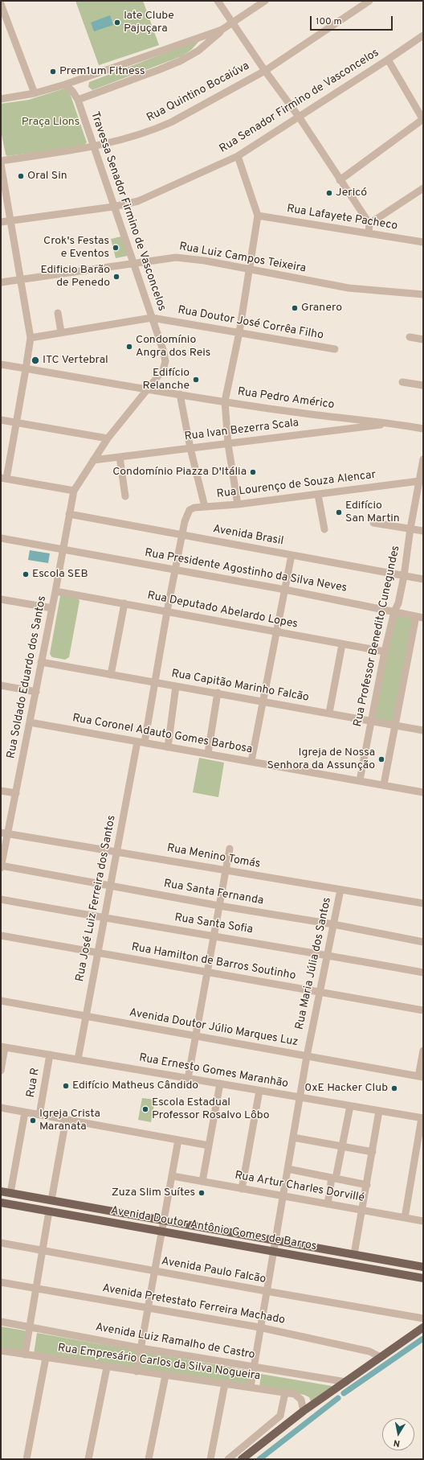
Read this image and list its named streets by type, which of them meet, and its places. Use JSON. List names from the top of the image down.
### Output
{
  "streets": {
    "main road": ["Avenida Doutor Antônio Gomes de Barros"],
    "street": [
      "Rua Quintino Bocaiúva",
      "Rua Senador Firmino de Vasconcelos",
      "Travessa Senador Firmino de Vasconcelos",
      "Rua Lafayete Pacheco",
      "Rua Luiz Campos Teixeira",
      "Rua Doutor José Corrêa Filho",
      "Rua Pedro Américo",
      "Rua Ivan Bezerra Scala",
      "Rua Lourenço de Souza Alencar",
      "Avenida Brasil",
      "Rua Presidente Agostinho da Silva Neves",
      "Rua Deputado Abelardo Lopes",
      "Rua Professor Benedito Cunegundes",
      "Rua Soldado Eduardo dos Santos",
      "Rua Capitão Marinho Falcão",
      "Rua Coronel Adauto Gomes Barbosa",
      "Rua Menino Tomás",
      "Rua Santa Fernanda",
      "Rua José Luiz Ferreira dos Santos",
      "Rua Santa Sofia",
      "Rua Hamilton de Barros Soutinho",
      "Rua Maria Júlia dos Santos",
      "Avenida Doutor Júlio Marques Luz",
      "Rua Ernesto Gomes Maranhão",
      "Rua R",
      "Rua Artur Charles Dorvillé",
      "Avenida Paulo Falcão",
      "Avenida Pretestato Ferreira Machado",
      "Avenida Luiz Ramalho de Castro",
      "Rua Empresário Carlos da Silva Nogueira"
    ]
  },
  "crossings": [
    ["Rua Quintino Bocaiúva", "Travessa Senador Firmino de Vasconcelos"],
    ["Rua Senador Firmino de Vasconcelos", "Travessa Senador Firmino de Vasconcelos"],
    ["Travessa Senador Firmino de Vasconcelos", "Rua Luiz Campos Teixeira"],
    ["Travessa Senador Firmino de Vasconcelos", "Rua Doutor José Corrêa Filho"],
    ["Travessa Senador Firmino de Vasconcelos", "Rua Pedro Américo"],
    ["Rua Pedro Américo", "Rua Ivan Bezerra Scala"],
    ["Rua Lourenço de Souza Alencar", "Rua Professor Benedito Cunegundes"],
    ["Rua Lourenço de Souza Alencar", "Rua José Luiz Ferreira dos Santos"],
    ["Avenida Brasil", "Rua Professor Benedito Cunegundes"],
    ["Avenida Brasil", "Rua Soldado Eduardo dos Santos"],
    ["Avenida Brasil", "Rua José Luiz Ferreira dos Santos"],
    ["Rua Presidente Agostinho da Silva Neves", "Rua Professor Benedito Cunegundes"],
    ["Rua Presidente Agostinho da Silva Neves", "Rua Soldado Eduardo dos Santos"],
    ["Rua Presidente Agostinho da Silva Neves", "Rua José Luiz Ferreira dos Santos"],
    ["Rua Deputado Abelardo Lopes", "Rua Professor Benedito Cunegundes"],
    ["Rua Deputado Abelardo Lopes", "Rua Soldado Eduardo dos Santos"],
    ["Rua Deputado Abelardo Lopes", "Rua José Luiz Ferreira dos Santos"],
    ["Rua Professor Benedito Cunegundes", "Rua Capitão Marinho Falcão"],
    ["Rua Professor Benedito Cunegundes", "Rua Coronel Adauto Gomes Barbosa"],
    ["Rua Soldado Eduardo dos Santos", "Rua Capitão Marinho Falcão"],
    ["Rua Soldado Eduardo dos Santos", "Rua Coronel Adauto Gomes Barbosa"],
    ["Rua Soldado Eduardo dos Santos", "Rua Menino Tomás"],
    ["Rua Soldado Eduardo dos Santos", "Rua Santa Fernanda"],
    ["Rua Capitão Marinho Falcão", "Rua José Luiz Ferreira dos Santos"],
    ["Rua Coronel Adauto Gomes Barbosa", "Rua José Luiz Ferreira dos Santos"],
    ["Rua Menino Tomás", "Rua José Luiz Ferreira dos Santos"],
    ["Rua Menino Tomás", "Rua Maria Júlia dos Santos"],
    ["Rua Santa Fernanda", "Rua José Luiz Ferreira dos Santos"],
    ["Rua Santa Fernanda", "Rua Maria Júlia dos Santos"],
    ["Rua José Luiz Ferreira dos Santos", "Rua Santa Sofia"],
    ["Rua José Luiz Ferreira dos Santos", "Rua Hamilton de Barros Soutinho"],
    ["Rua José Luiz Ferreira dos Santos", "Avenida Doutor Júlio Marques Luz"],
    ["Rua José Luiz Ferreira dos Santos", "Rua Ernesto Gomes Maranhão"],
    ["Rua Santa Sofia", "Rua Maria Júlia dos Santos"],
    ["Rua Hamilton de Barros Soutinho", "Rua Maria Júlia dos Santos"],
    ["Rua Maria Júlia dos Santos", "Avenida Doutor Júlio Marques Luz"],
    ["Rua Maria Júlia dos Santos", "Rua Ernesto Gomes Maranhão"],
    ["Rua Maria Júlia dos Santos", "Rua Artur Charles Dorvillé"],
    ["Rua Maria Júlia dos Santos", "Avenida Doutor Antônio Gomes de Barros"],
    ["Rua Maria Júlia dos Santos", "Avenida Paulo Falcão"],
    ["Rua Maria Júlia dos Santos", "Avenida Pretestato Ferreira Machado"],
    ["Rua Maria Júlia dos Santos", "Avenida Luiz Ramalho de Castro"],
    ["Rua Maria Júlia dos Santos", "Rua Empresário Carlos da Silva Nogueira"],
    ["Rua Ernesto Gomes Maranhão", "Rua R"]
  ],
  "parks": ["Praça Lions"],
  "places": [
    "Iate Clube Pajuçara",
    "Prem1um Fitness",
    "Oral Sin",
    "Jericó",
    "Crok's Festas e Eventos",
    "Edificio Barão de Penedo",
    "Granero",
    "Condomínio Angra dos Reis",
    "ITC Vertebral",
    "Edifício Relanche",
    "Condomínio Piazza D'Itália",
    "Edifício San Martin",
    "Escola SEB",
    "Igreja de Nossa Senhora da Assunção",
    "Edifício Matheus Cândido",
    "0xE Hacker Club",
    "Escola Estadual Professor Rosalvo Lôbo",
    "Igreja Crista Maranata",
    "Zuza Slim Suítes"
  ],
  "scale_bar": "100 m",
  "north": "bottom"
}
